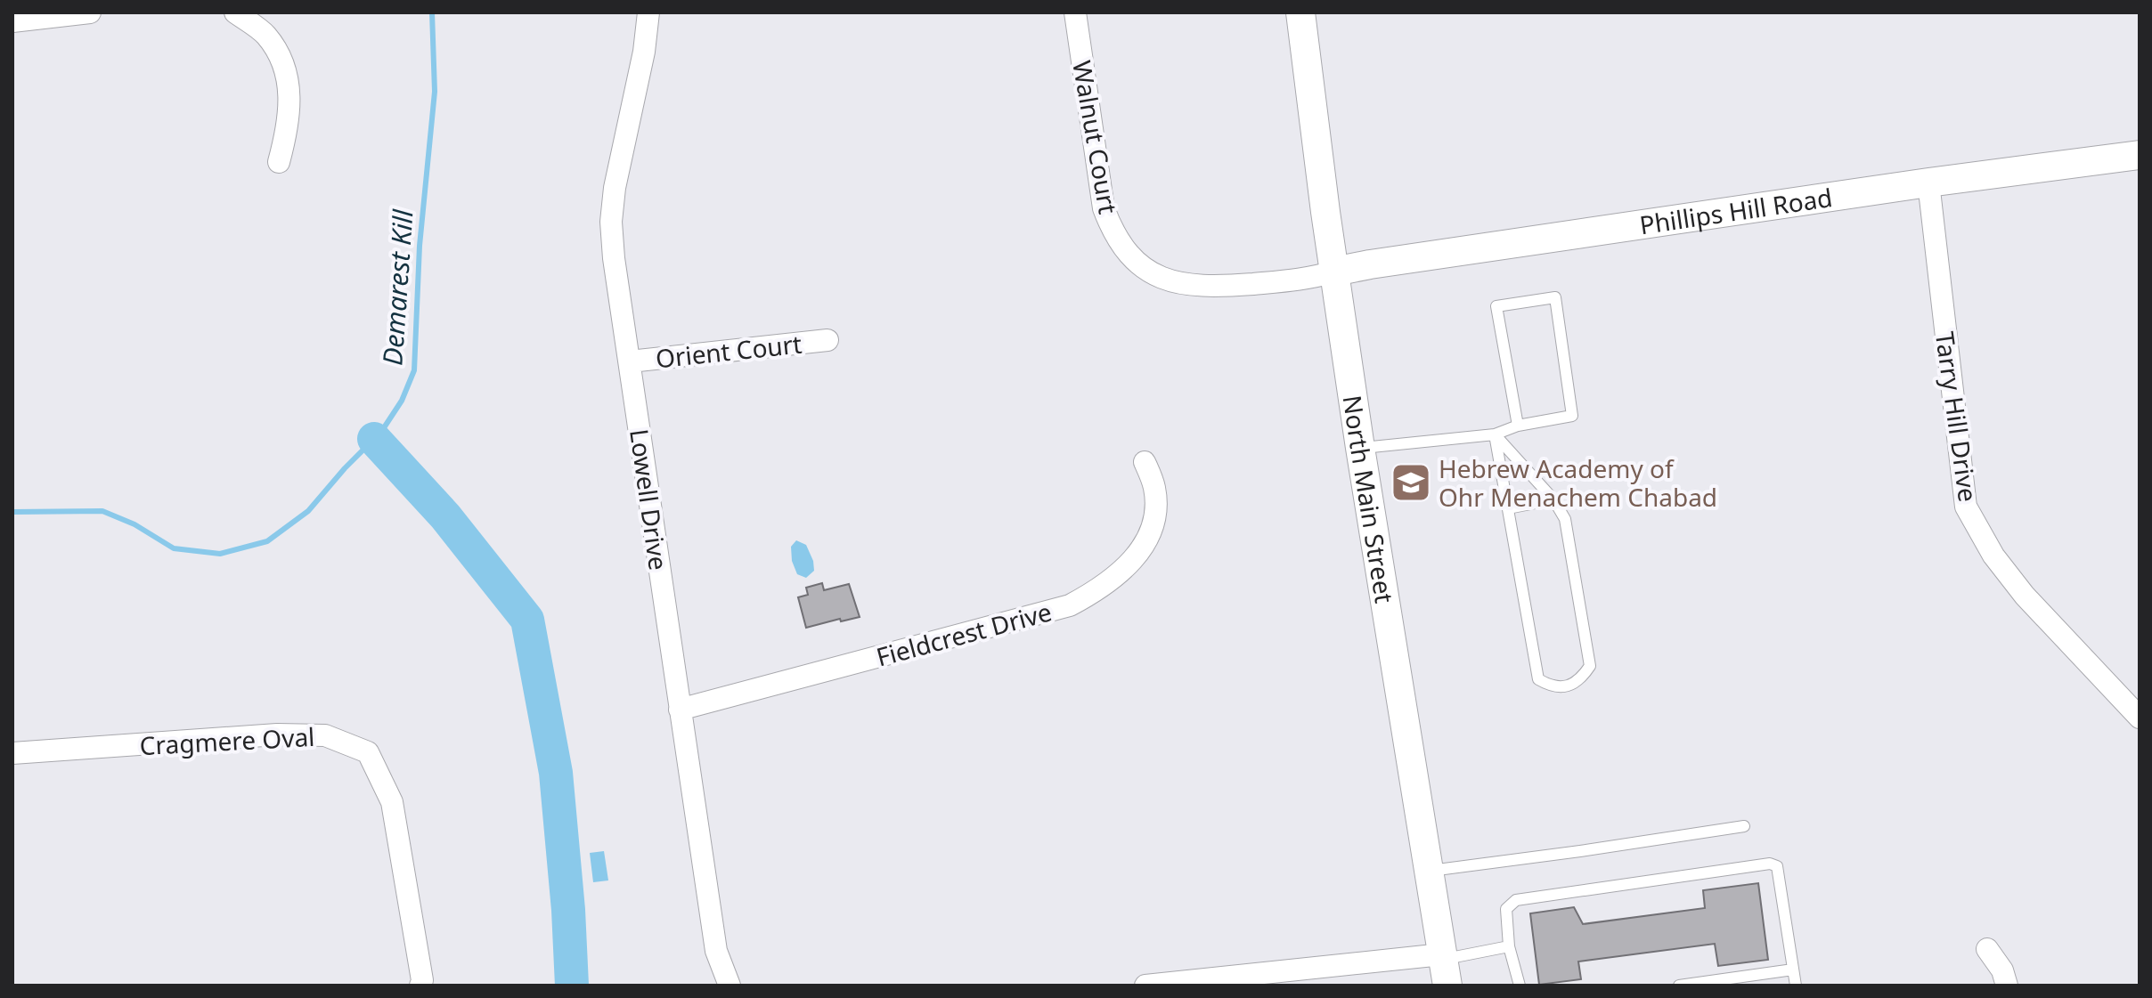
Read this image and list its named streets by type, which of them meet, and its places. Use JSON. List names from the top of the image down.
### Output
{
  "streets": {
    "street": [
      "Walnut Court",
      "Phillips Hill Road",
      "Orient Court",
      "Tarry Hill Drive",
      "Lowell Drive",
      "North Main Street",
      "Fieldcrest Drive",
      "Cragmere Oval"
    ]
  },
  "crossings": [
    ["Walnut Court", "Phillips Hill Road"],
    ["Walnut Court", "North Main Street"],
    ["Phillips Hill Road", "Tarry Hill Drive"],
    ["Phillips Hill Road", "North Main Street"],
    ["Orient Court", "Lowell Drive"],
    ["Lowell Drive", "Fieldcrest Drive"]
  ],
  "water": ["Demarest Kill"],
  "places": {
    "school or university": ["Hebrew Academy of Ohr Menachem Chabad"]
  }
}
